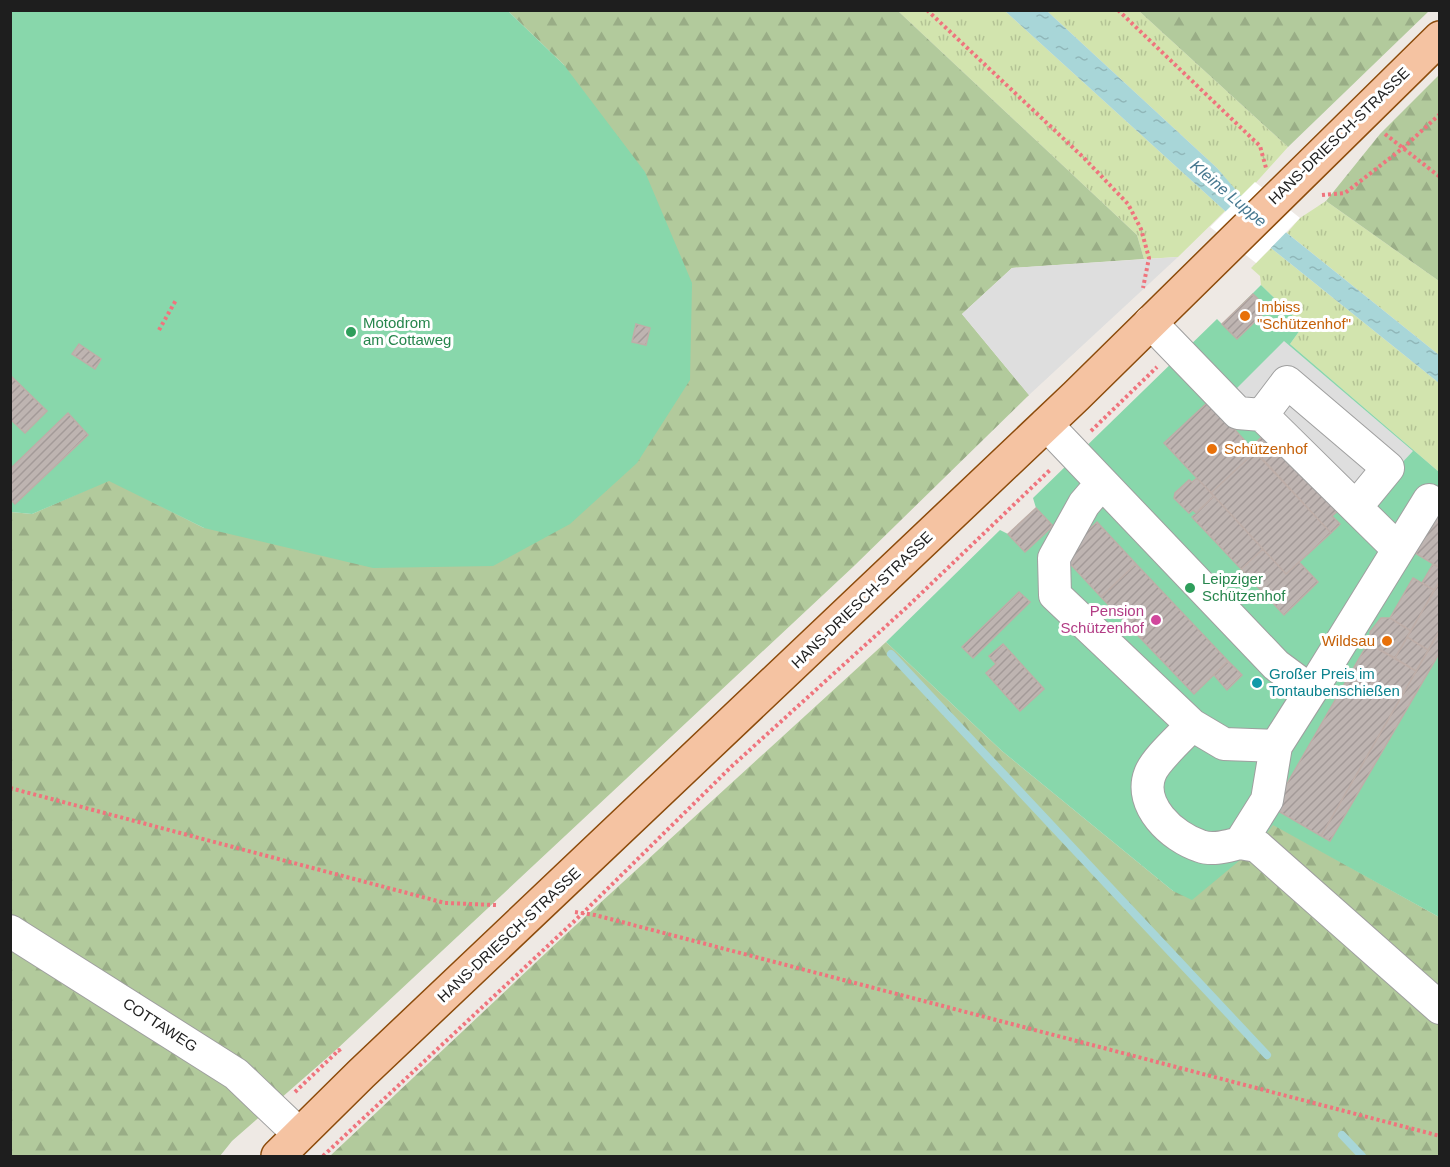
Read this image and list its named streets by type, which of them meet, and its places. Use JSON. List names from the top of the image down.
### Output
{
  "streets": {
    "main road": ["HANS-DRIESCH-STRASSE"],
    "street": ["COTTAWEG"]
  },
  "crossings": [
    ["HANS-DRIESCH-STRASSE", "COTTAWEG"]
  ],
  "water": ["Kleine Luppe"],
  "places": [
    "Imbiss \"Schützenhof\"",
    "Motodrom am Cottaweg",
    "Schützenhof",
    "Leipziger Schützenhof",
    "Pension Schützenhof",
    "Wildsau",
    "Großer Preis im Tontaubenschießen"
  ]
}
